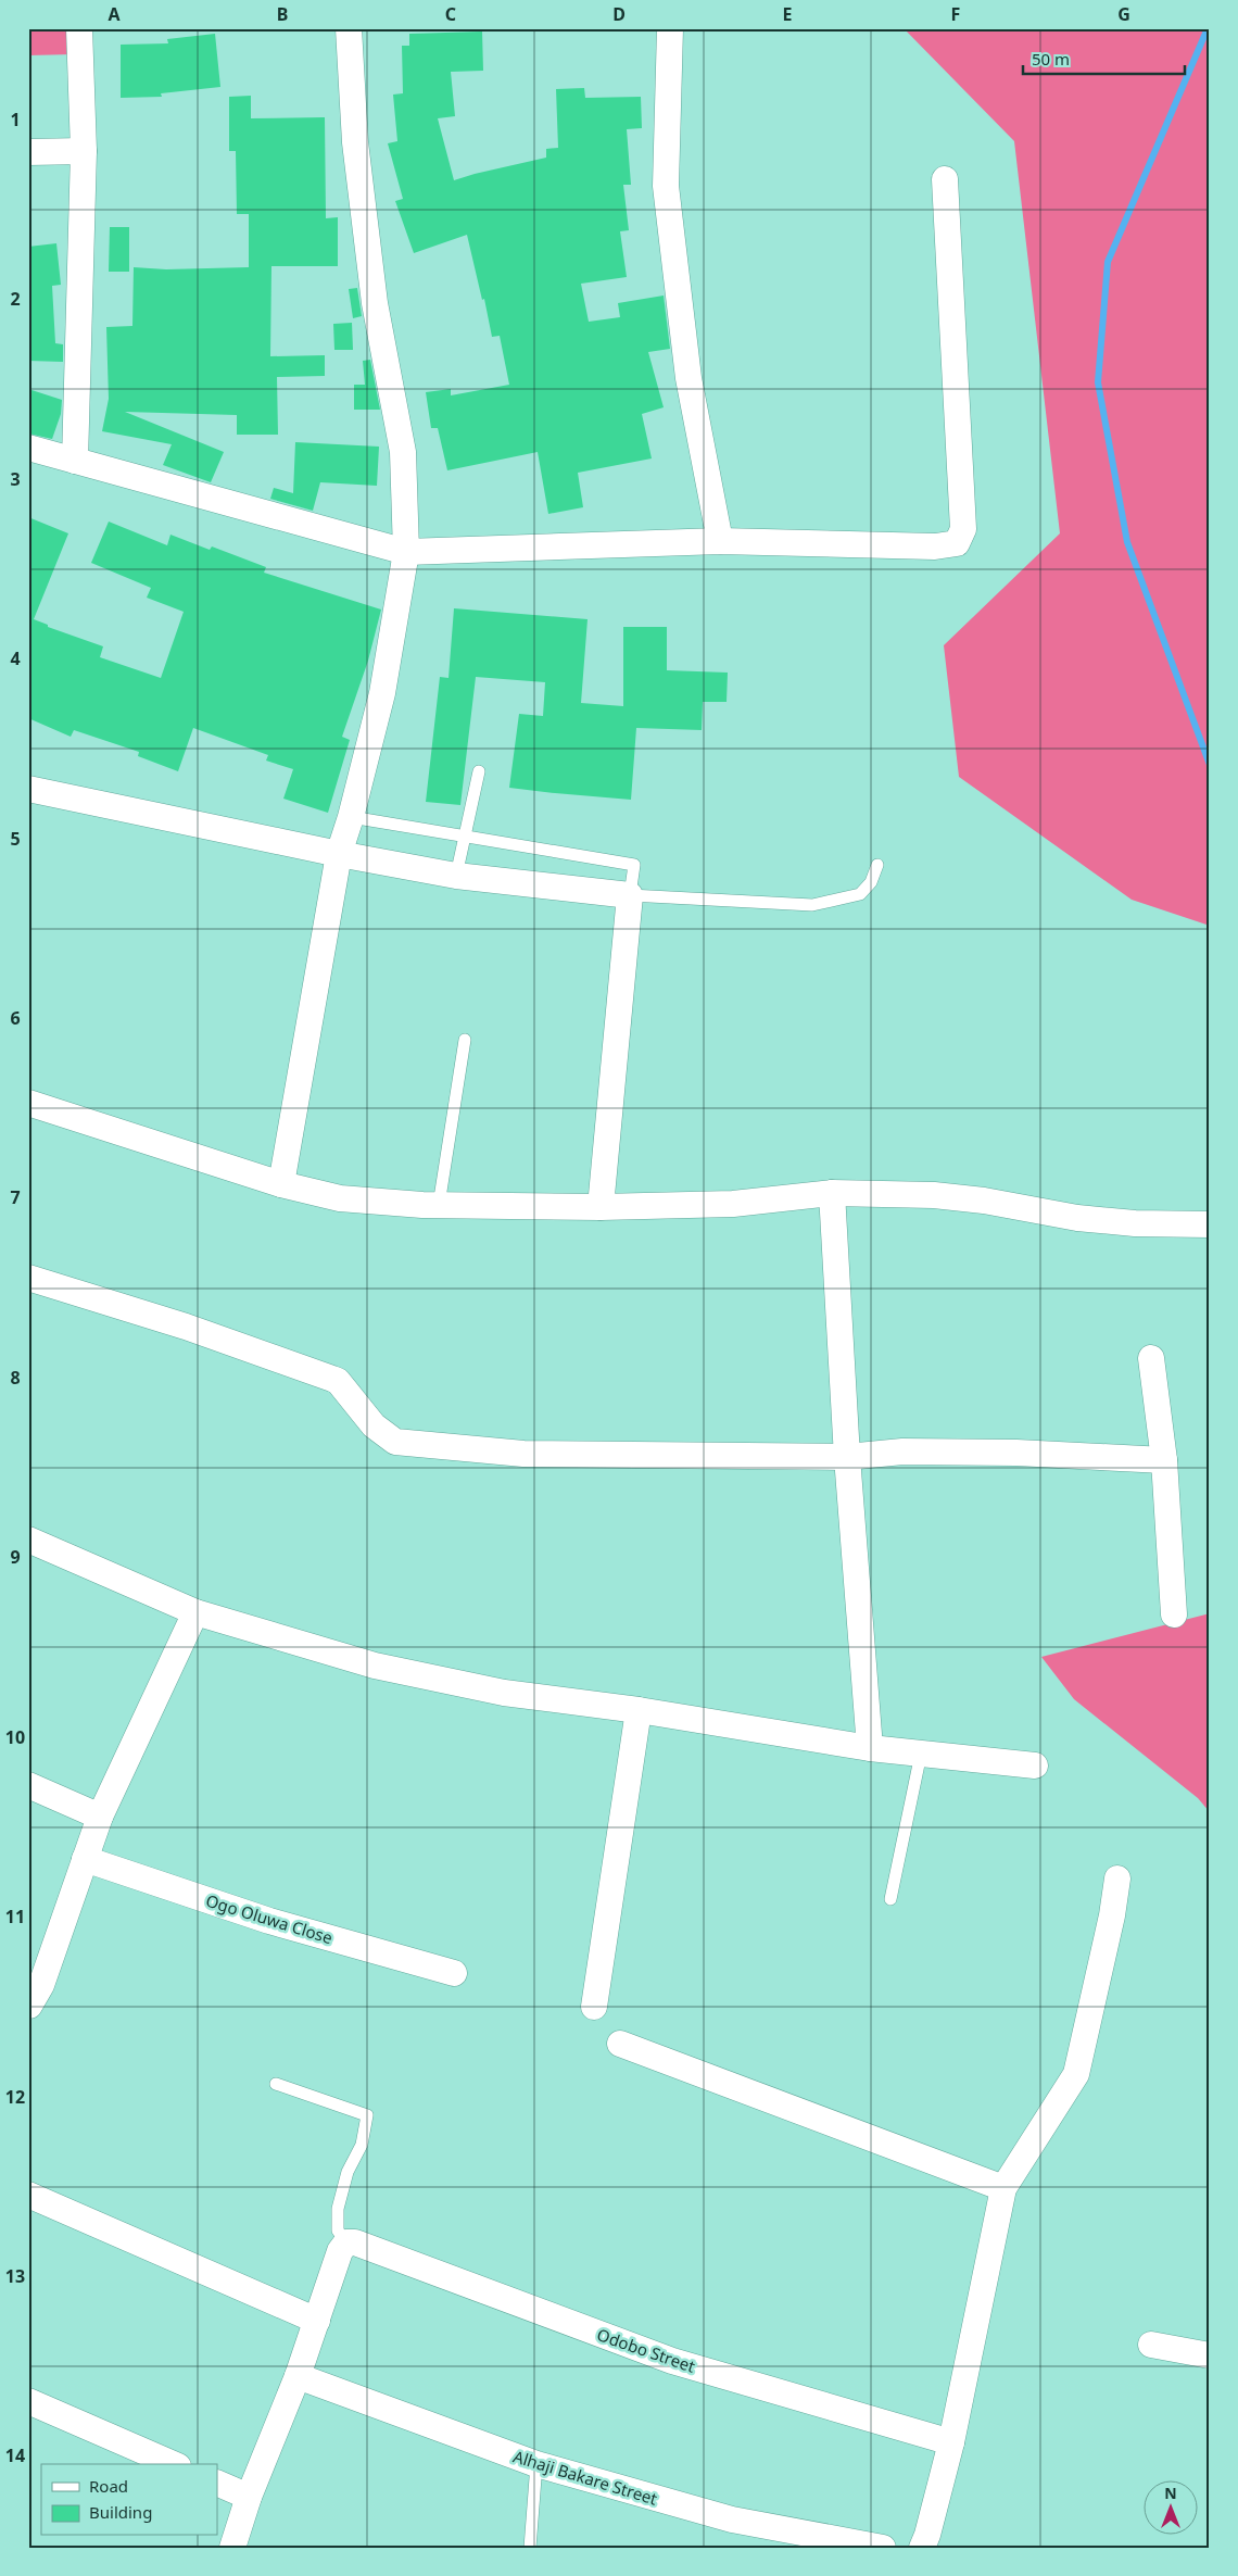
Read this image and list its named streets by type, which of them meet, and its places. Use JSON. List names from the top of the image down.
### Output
{
  "streets": {
    "street": ["Ogo Oluwa Close", "Odobo Street", "Alhaji Bakare Street"]
  },
  "legend": ["Road", "Building"],
  "scale_bar": "50 m",
  "north": "top",
  "grid": {
    "columns": [
      "A",
      "B",
      "C",
      "D",
      "E",
      "F",
      "G"
    ],
    "rows": [
      "1",
      "2",
      "3",
      "4",
      "5",
      "6",
      "7",
      "8",
      "9",
      "10",
      "11",
      "12",
      "13",
      "14"
    ]
  }
}
